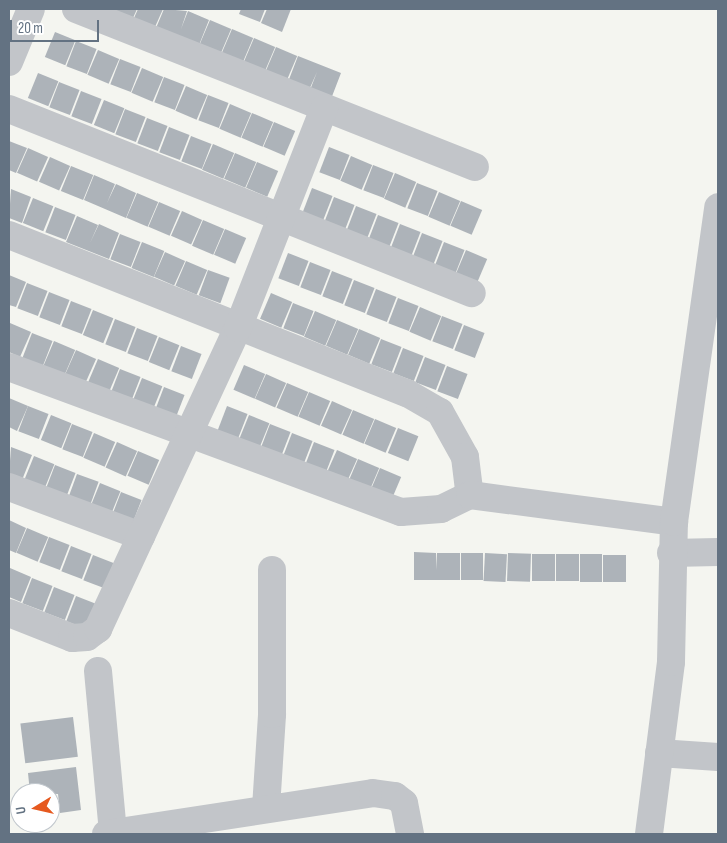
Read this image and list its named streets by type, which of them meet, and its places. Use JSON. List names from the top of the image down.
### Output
{
  "scale_bar": "20 m",
  "north": "left"
}
